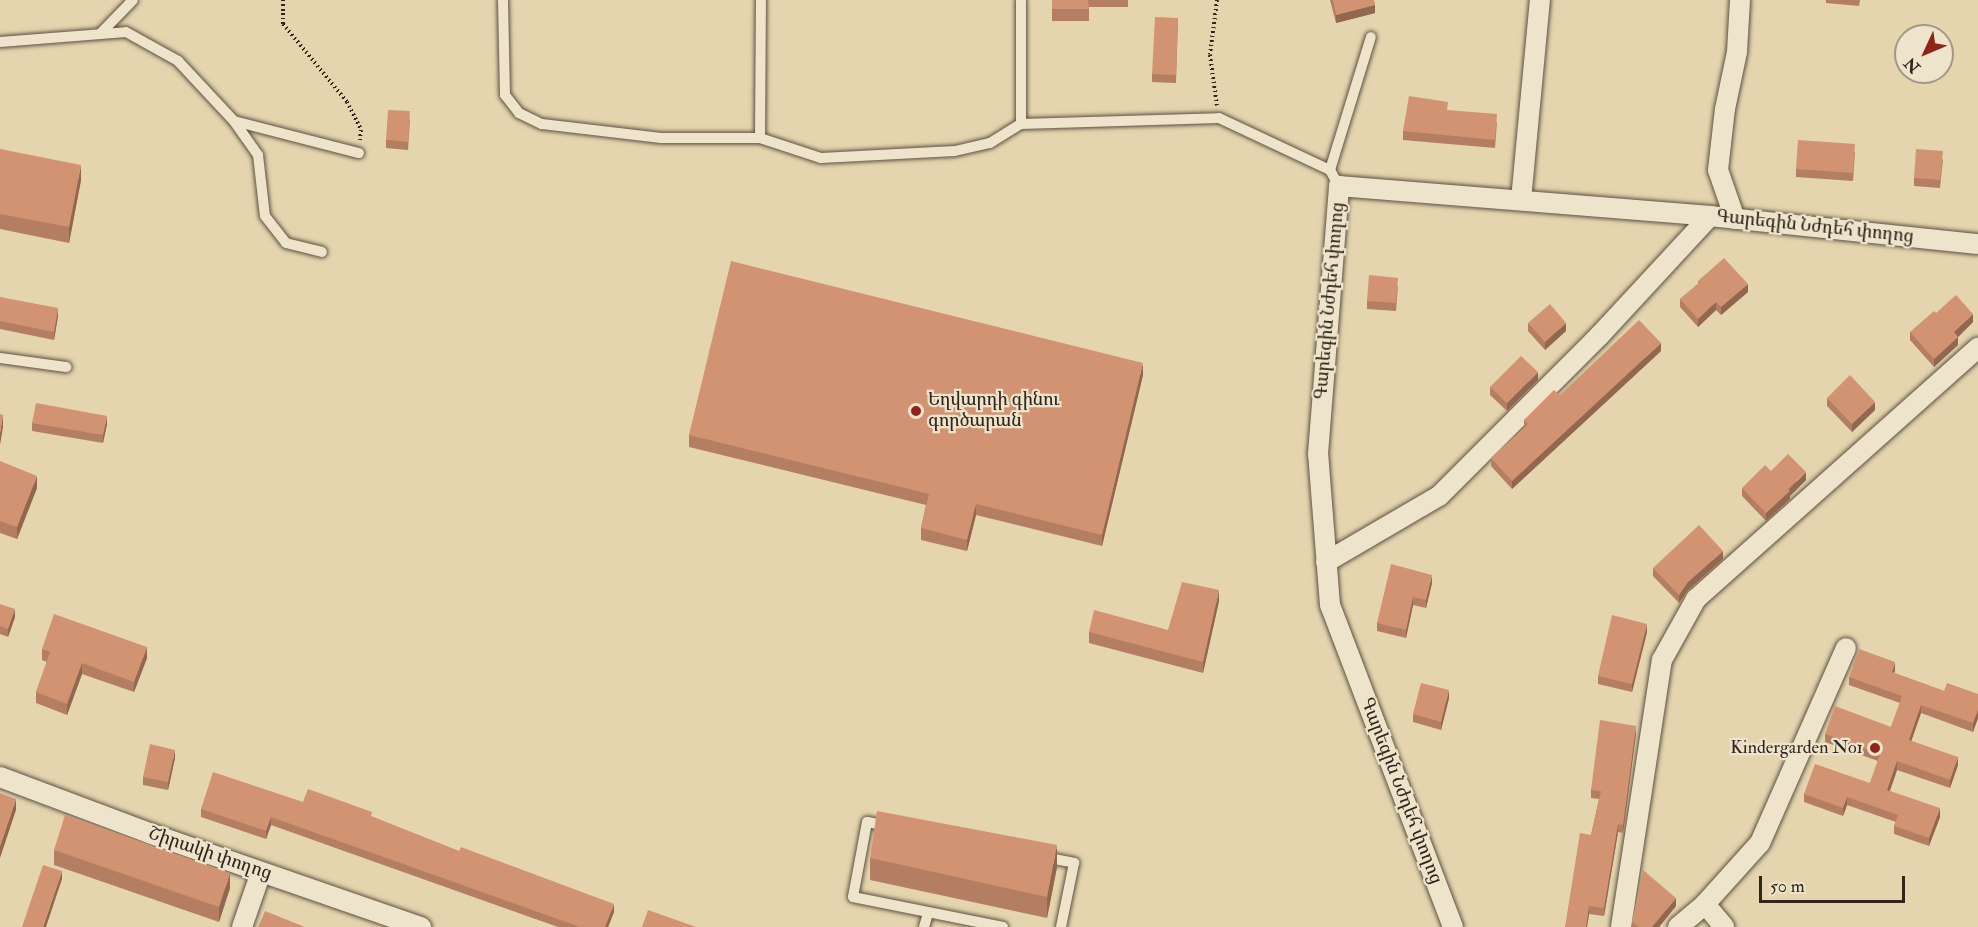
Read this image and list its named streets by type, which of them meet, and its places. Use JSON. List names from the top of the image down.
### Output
{
  "streets": {
    "street": ["Գարեգին Նժդեհ փողոց", "Շիրակի փողոց"]
  },
  "places": ["Եղվարդի գինու գործարան", "Kindergarden No1"],
  "scale_bar": "50 m",
  "north": "bottom left"
}
